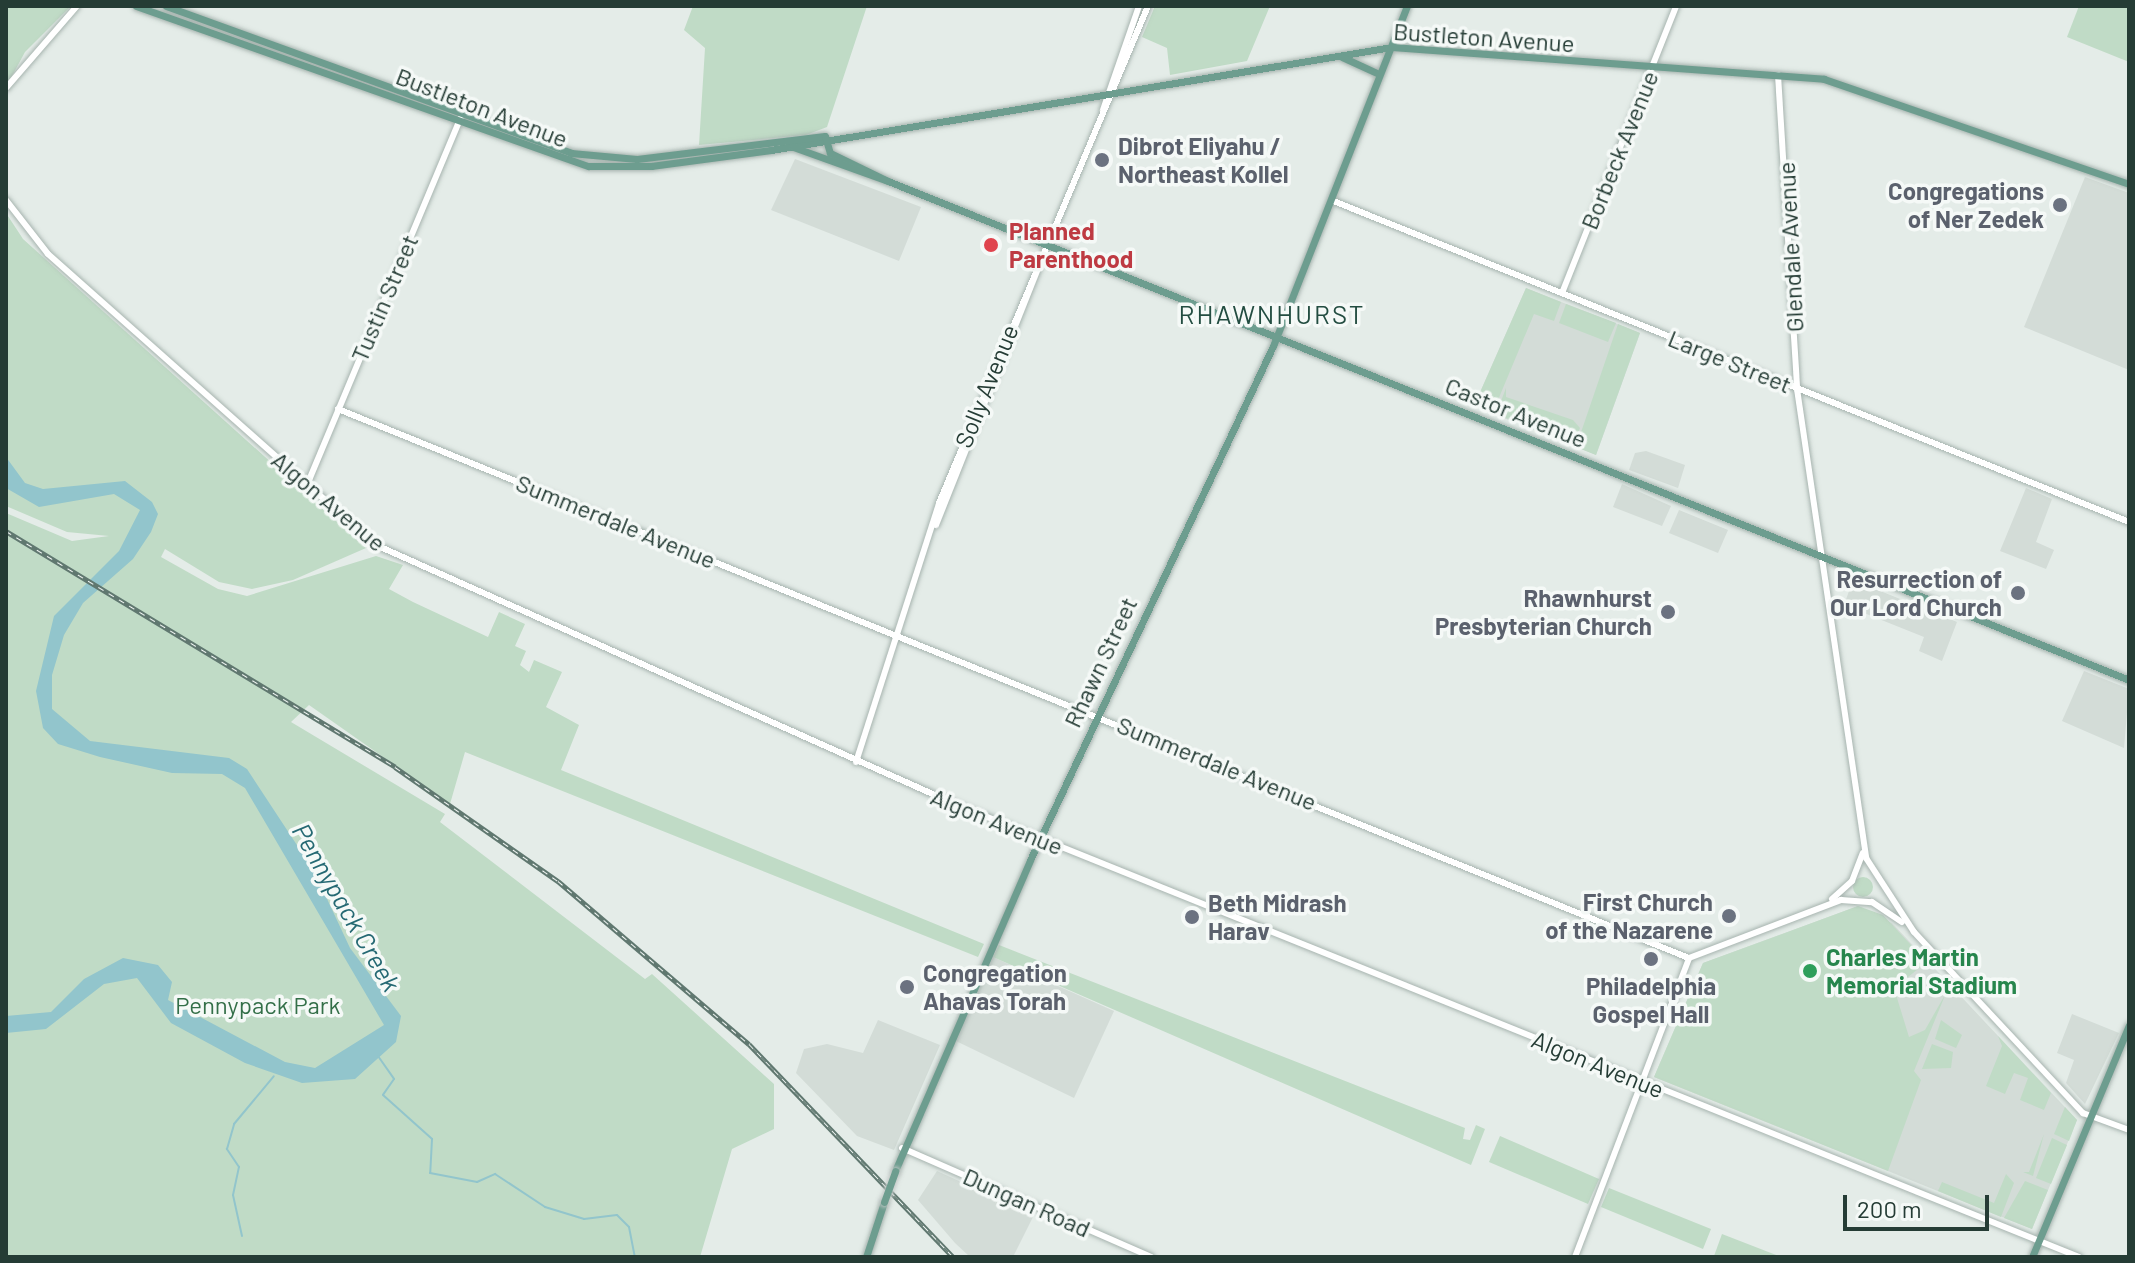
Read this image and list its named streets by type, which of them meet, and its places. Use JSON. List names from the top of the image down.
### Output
{
  "streets": {
    "main road": ["Bustleton Avenue", "Castor Avenue", "Rhawn Street"],
    "street": [
      "Borbeck Avenue",
      "Glendale Avenue",
      "Tustin Street",
      "Large Street",
      "Solly Avenue",
      "Algon Avenue",
      "Summerdale Avenue",
      "Dungan Road"
    ]
  },
  "crossings": [
    ["Bustleton Avenue", "Borbeck Avenue"],
    ["Bustleton Avenue", "Glendale Avenue"],
    ["Bustleton Avenue", "Tustin Street"],
    ["Bustleton Avenue", "Solly Avenue"],
    ["Bustleton Avenue", "Castor Avenue"],
    ["Bustleton Avenue", "Rhawn Street"],
    ["Borbeck Avenue", "Large Street"],
    ["Glendale Avenue", "Large Street"],
    ["Glendale Avenue", "Castor Avenue"],
    ["Tustin Street", "Algon Avenue"],
    ["Tustin Street", "Summerdale Avenue"],
    ["Large Street", "Rhawn Street"],
    ["Solly Avenue", "Castor Avenue"],
    ["Solly Avenue", "Algon Avenue"],
    ["Solly Avenue", "Summerdale Avenue"],
    ["Castor Avenue", "Rhawn Street"],
    ["Algon Avenue", "Rhawn Street"],
    ["Summerdale Avenue", "Rhawn Street"],
    ["Rhawn Street", "Dungan Road"]
  ],
  "districts": ["RHAWNHURST"],
  "water": ["Pennypack Creek"],
  "parks": ["Pennypack Park"],
  "places": [
    "Dibrot Eliyahu / Northeast Kollel",
    "Congregations of Ner Zedek",
    "Planned Parenthood",
    "Resurrection of Our Lord Church",
    "Rhawnhurst Presbyterian Church",
    "First Church of the Nazarene",
    "Beth Midrash Harav",
    "Philadelphia Gospel Hall",
    "Charles Martin Memorial Stadium",
    "Congregation Ahavas Torah"
  ],
  "scale_bar": "200 m"
}
